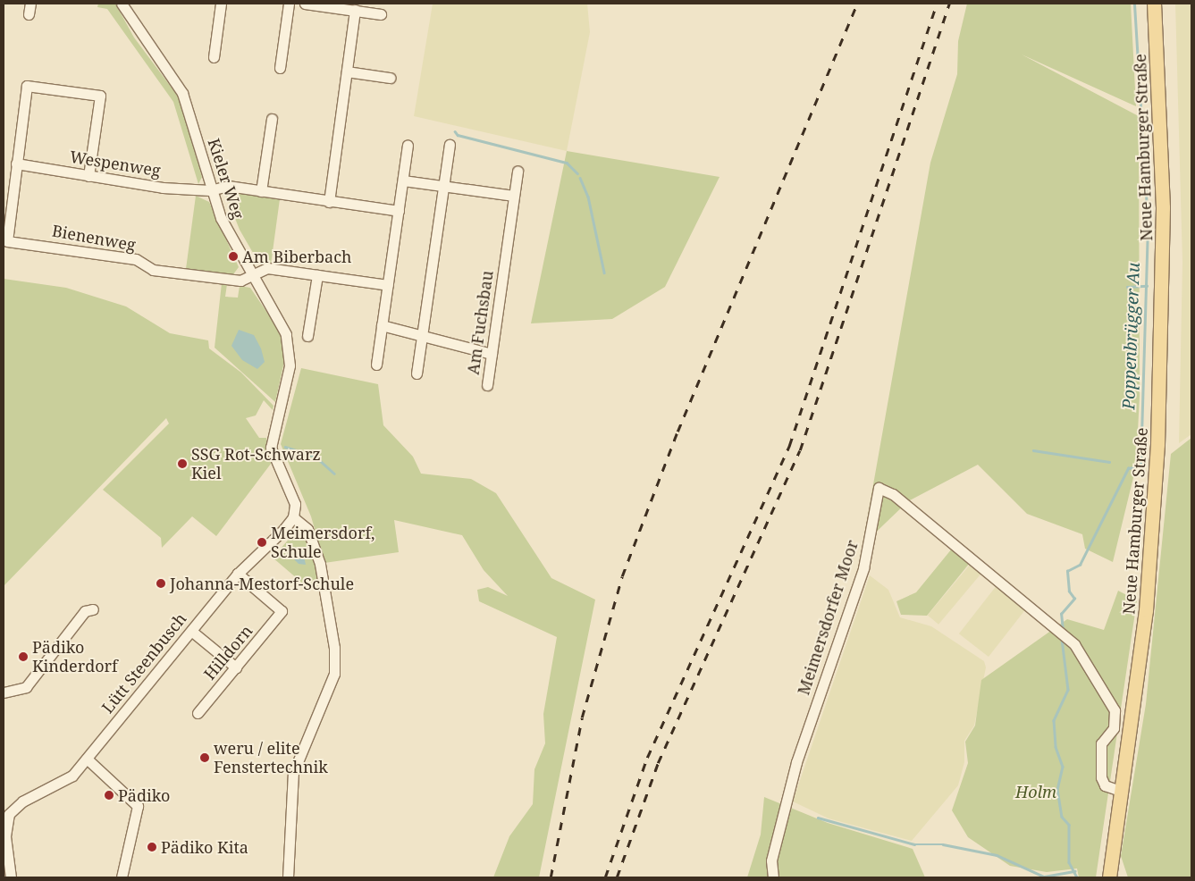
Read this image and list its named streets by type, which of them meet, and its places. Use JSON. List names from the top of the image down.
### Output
{
  "streets": {
    "main road": ["Neue Hamburger Straße"],
    "street": [
      "Wespenweg",
      "Kieler Weg",
      "Bienenweg",
      "Am Fuchsbau",
      "Meimersdorfer Moor",
      "Hilldorn",
      "Lütt Steenbusch"
    ]
  },
  "crossings": [
    ["Neue Hamburger Straße", "Meimersdorfer Moor"],
    ["Wespenweg", "Kieler Weg"],
    ["Wespenweg", "Bienenweg"],
    ["Kieler Weg", "Bienenweg"],
    ["Kieler Weg", "Lütt Steenbusch"],
    ["Hilldorn", "Lütt Steenbusch"]
  ],
  "water": ["Poppenbrügger Au"],
  "parks": ["Holm"],
  "places": [
    "Am Biberbach",
    "SSG Rot-Schwarz Kiel",
    "Meimersdorf, Schule",
    "Johanna-Mestorf-Schule",
    "Pädiko Kinderdorf",
    "weru / elite Fenstertechnik",
    "Pädiko",
    "Pädiko Kita"
  ]
}
